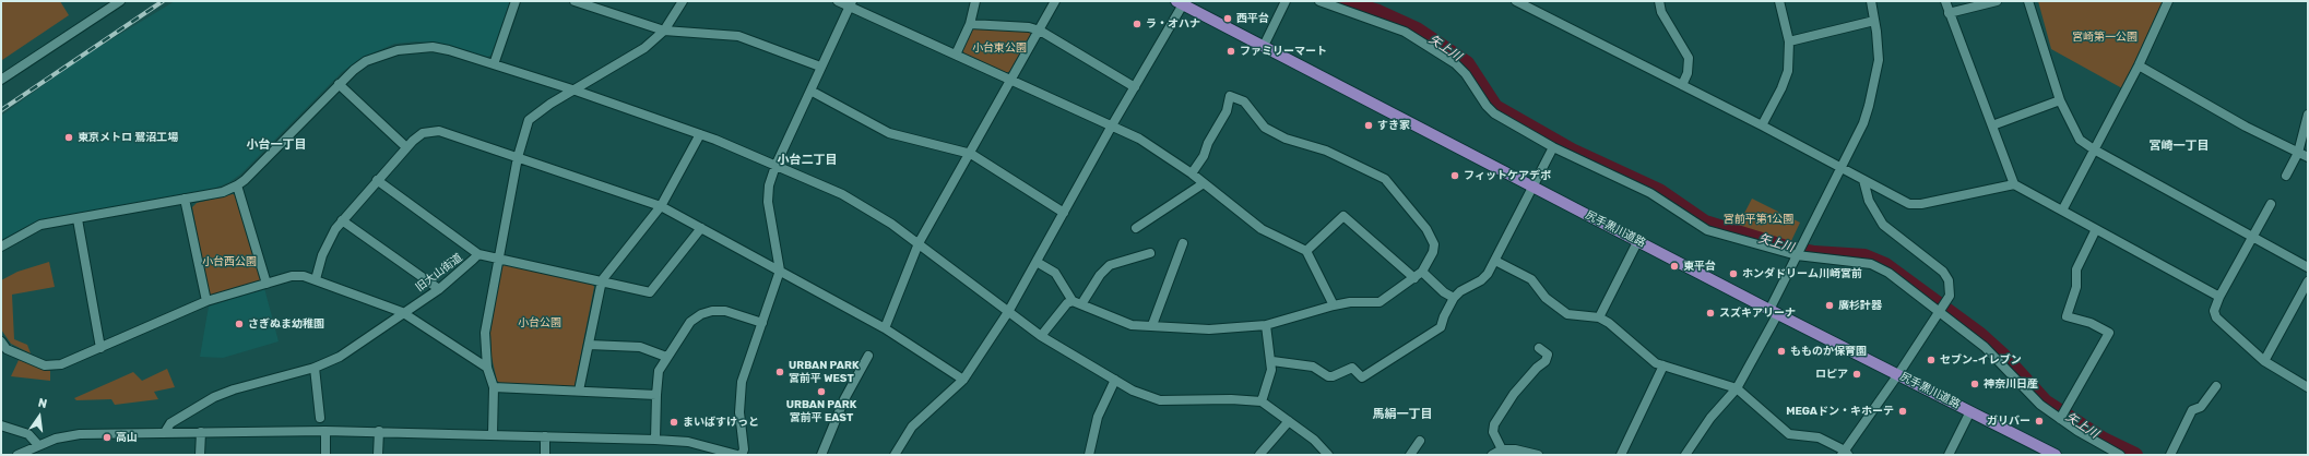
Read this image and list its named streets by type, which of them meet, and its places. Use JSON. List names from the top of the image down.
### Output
{
  "streets": {
    "main road": ["尻手黒川道路"],
    "street": ["旧大山街道"]
  },
  "districts": [
    "小台一丁目",
    "宮崎一丁目",
    "小台二丁目",
    "馬絹一丁目"
  ],
  "water": ["矢上川"],
  "parks": [
    "宮崎第一公園",
    "小台東公園",
    "宮前平第1公園",
    "小台西公園",
    "小台公園"
  ],
  "places": [
    "西平台",
    "ラ・オハナ",
    "ファミリーマート",
    "すき家",
    "東京メトロ 鷺沼工場",
    "フィットケアデポ",
    "東平台",
    "ホンダドリーム川崎宮前",
    "廣杉計器",
    "スズキアリーナ",
    "さぎぬま幼稚園",
    "もものか保育園",
    "セブン-イレブン",
    "URBAN PARK 宮前平 WEST",
    "ロピア",
    "神奈川日産",
    "URBAN PARK 宮前平 EAST",
    "MEGAドン・キホーテ",
    "ガリバー",
    "まいばすけっと",
    "高山"
  ],
  "north": "top"
}
